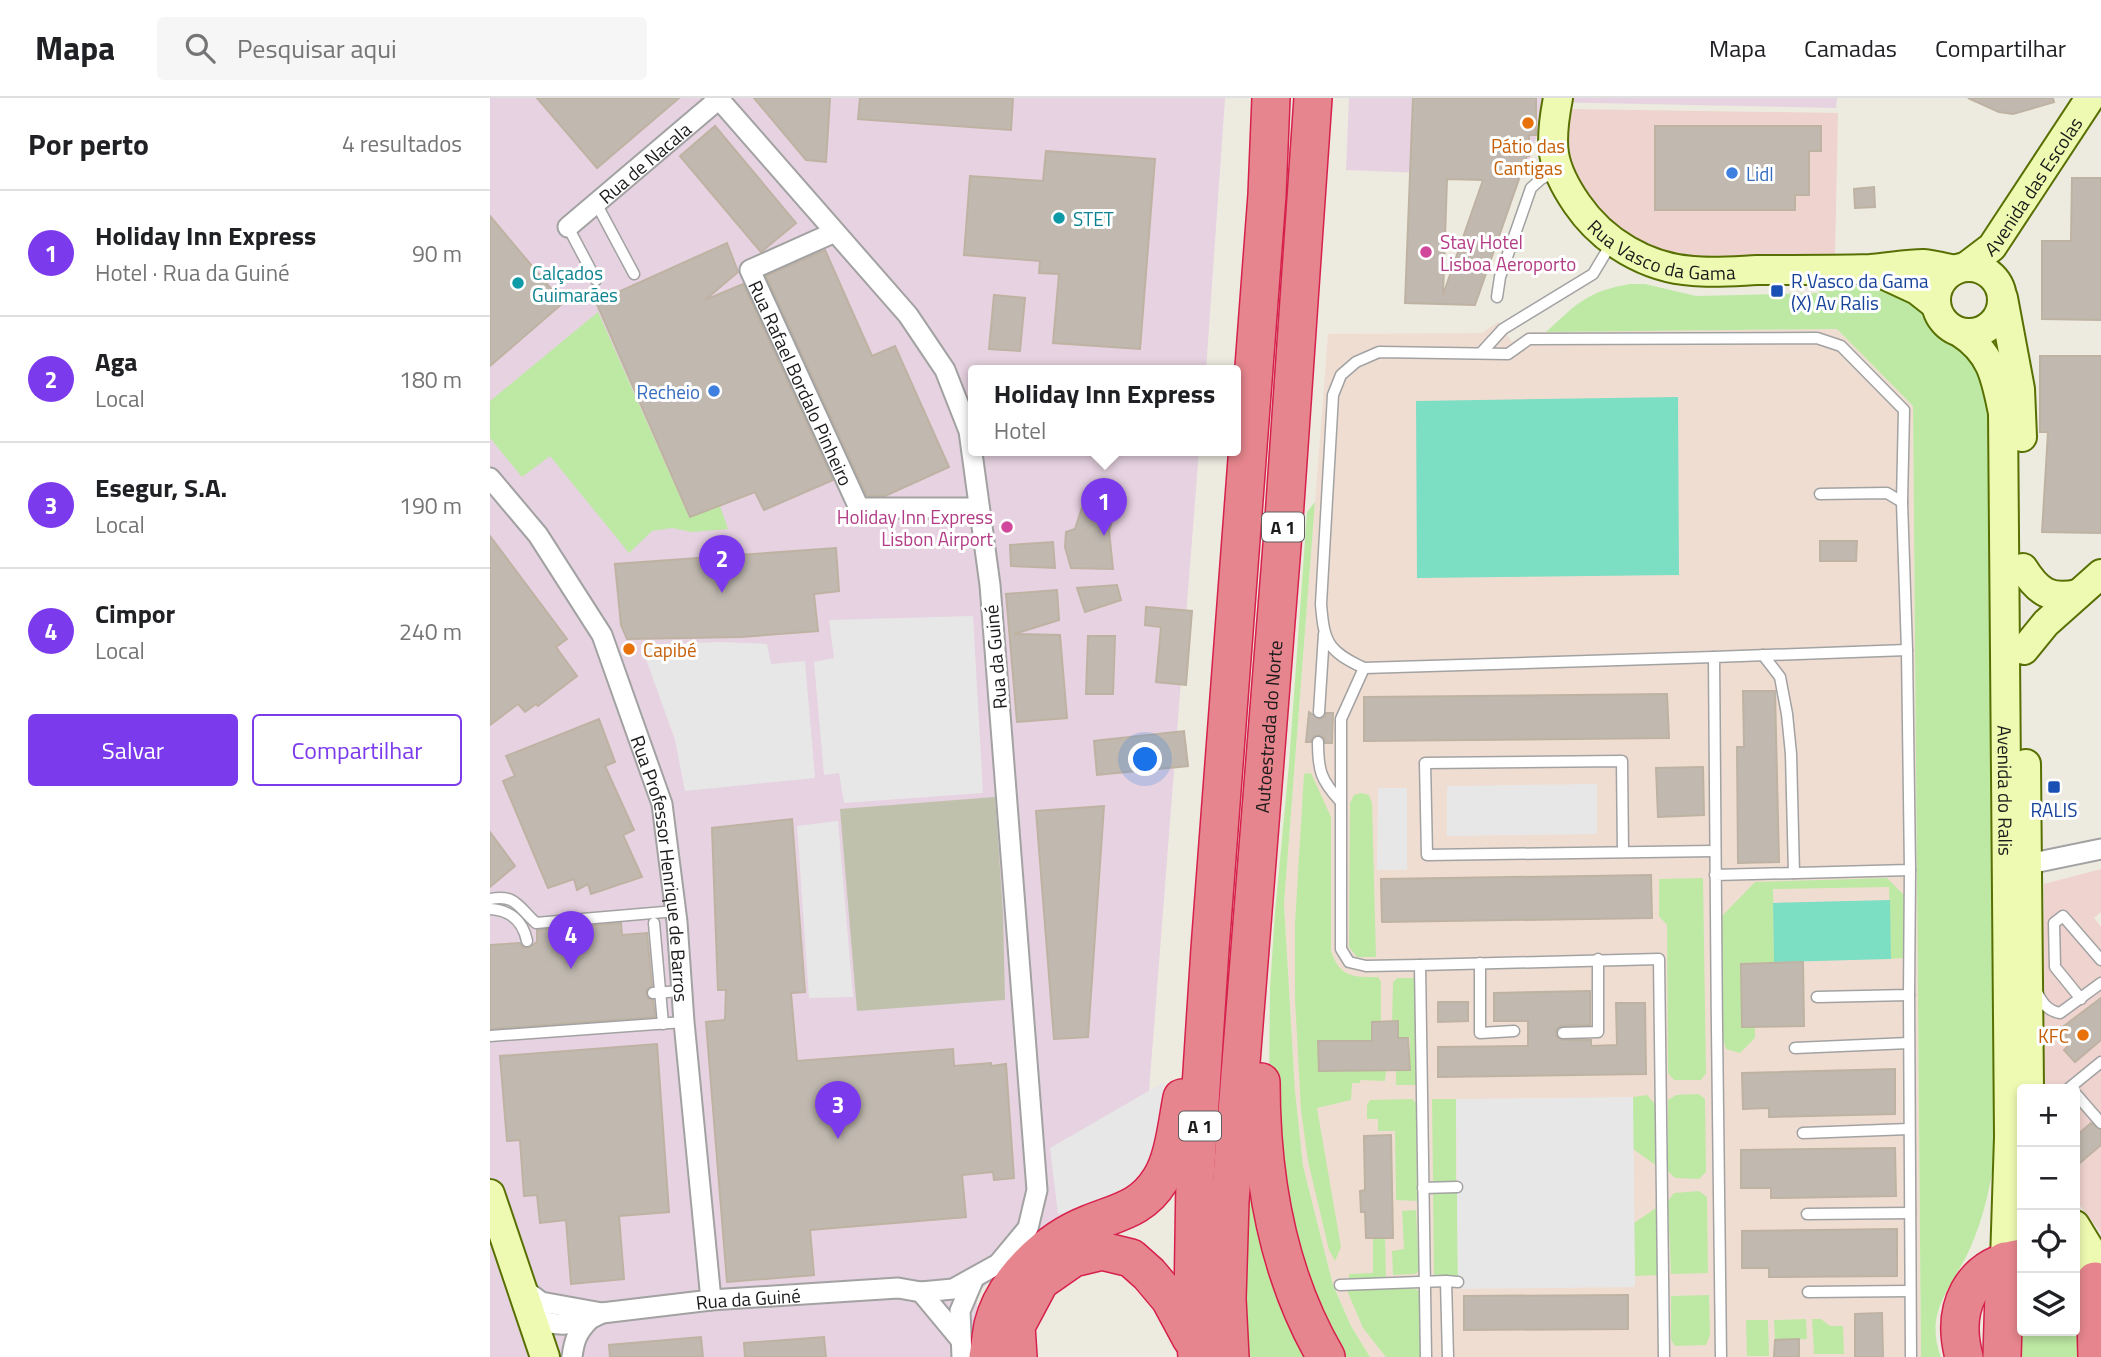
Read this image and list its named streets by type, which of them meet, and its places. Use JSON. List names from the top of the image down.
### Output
{
  "streets": {
    "highway": ["A 1", "Autoestrada do Norte"],
    "street": [
      "Rua de Nacala",
      "Avenida das Escolas",
      "Rua Vasco da Gama",
      "Rua Rafael Bordalo Pinheiro",
      "Rua da Guiné",
      "Avenida do Ralis",
      "Rua Professor Henrique de Barros"
    ]
  },
  "crossings": [
    ["Rua de Nacala", "Rua da Guiné"],
    ["Avenida das Escolas", "Rua Vasco da Gama"],
    ["Avenida das Escolas", "Avenida do Ralis"],
    ["Rua Vasco da Gama", "Avenida do Ralis"],
    ["Rua Rafael Bordalo Pinheiro", "Rua da Guiné"],
    ["Rua da Guiné", "Rua Professor Henrique de Barros"]
  ],
  "places": {
    "other": [
      "Pátio das Cantigas",
      "Lidl",
      "STET",
      "Stay Hotel Lisboa Aeroporto",
      "Calçados Guimarães",
      "Recheio",
      "Holiday Inn Express Lisbon Airport",
      "Capibé",
      "KFC"
    ],
    "transit": ["R Vasco da Gama (X) Av Ralis", "RALIS"]
  },
  "page": {
    "header": "Mapa",
    "search": "Pesquisar aqui",
    "nav": ["Mapa", "Camadas", "Compartilhar"],
    "heading": ["Por perto", "4 resultados"],
    "list": [
      {
        "mark": "1",
        "name": "Holiday Inn Express",
        "note": "Hotel · Rua da Guiné",
        "value": "90 m"
      },
      {
        "mark": "2",
        "name": "Aga",
        "note": "Local",
        "value": "180 m"
      },
      {
        "mark": "3",
        "name": "Esegur, S.A.",
        "note": "Local",
        "value": "190 m"
      },
      {
        "mark": "4",
        "name": "Cimpor",
        "note": "Local",
        "value": "240 m"
      }
    ],
    "popup": ["Holiday Inn Express", "Hotel"],
    "pins": [
      "1",
      "2",
      "4",
      "3"
    ],
    "buttons": ["Salvar", "Compartilhar"],
    "map_buttons": ["+", "−"]
  }
}
